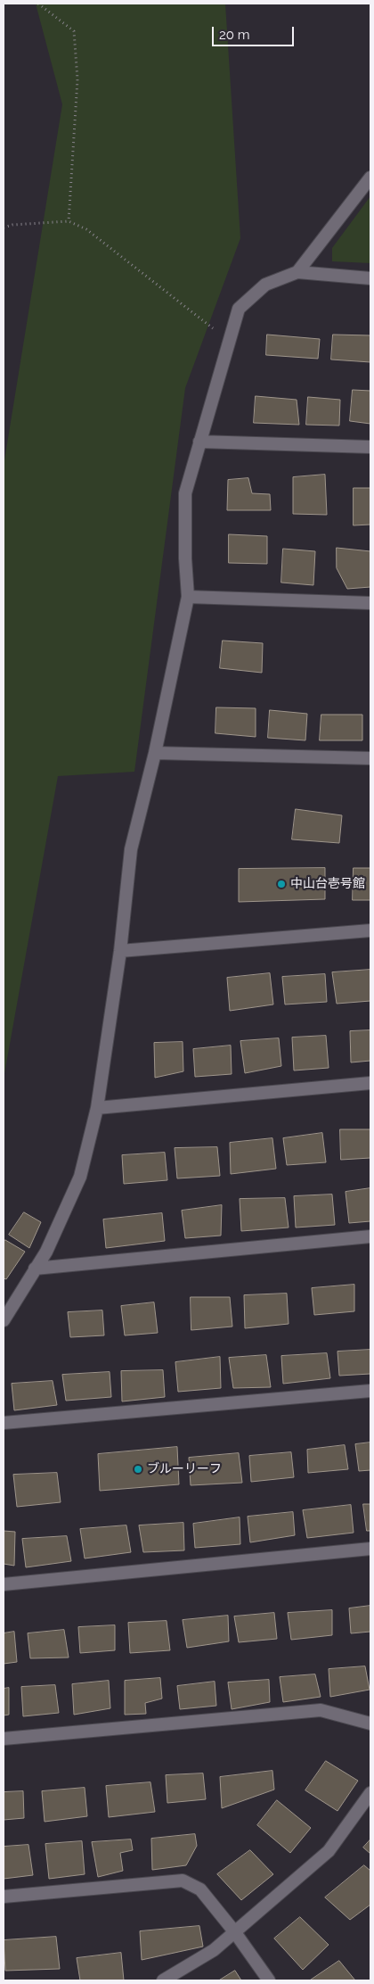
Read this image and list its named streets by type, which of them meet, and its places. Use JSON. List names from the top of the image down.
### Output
{
  "places": ["中山台壱号館", "ブルーリーフ"],
  "scale_bar": "20 m"
}
